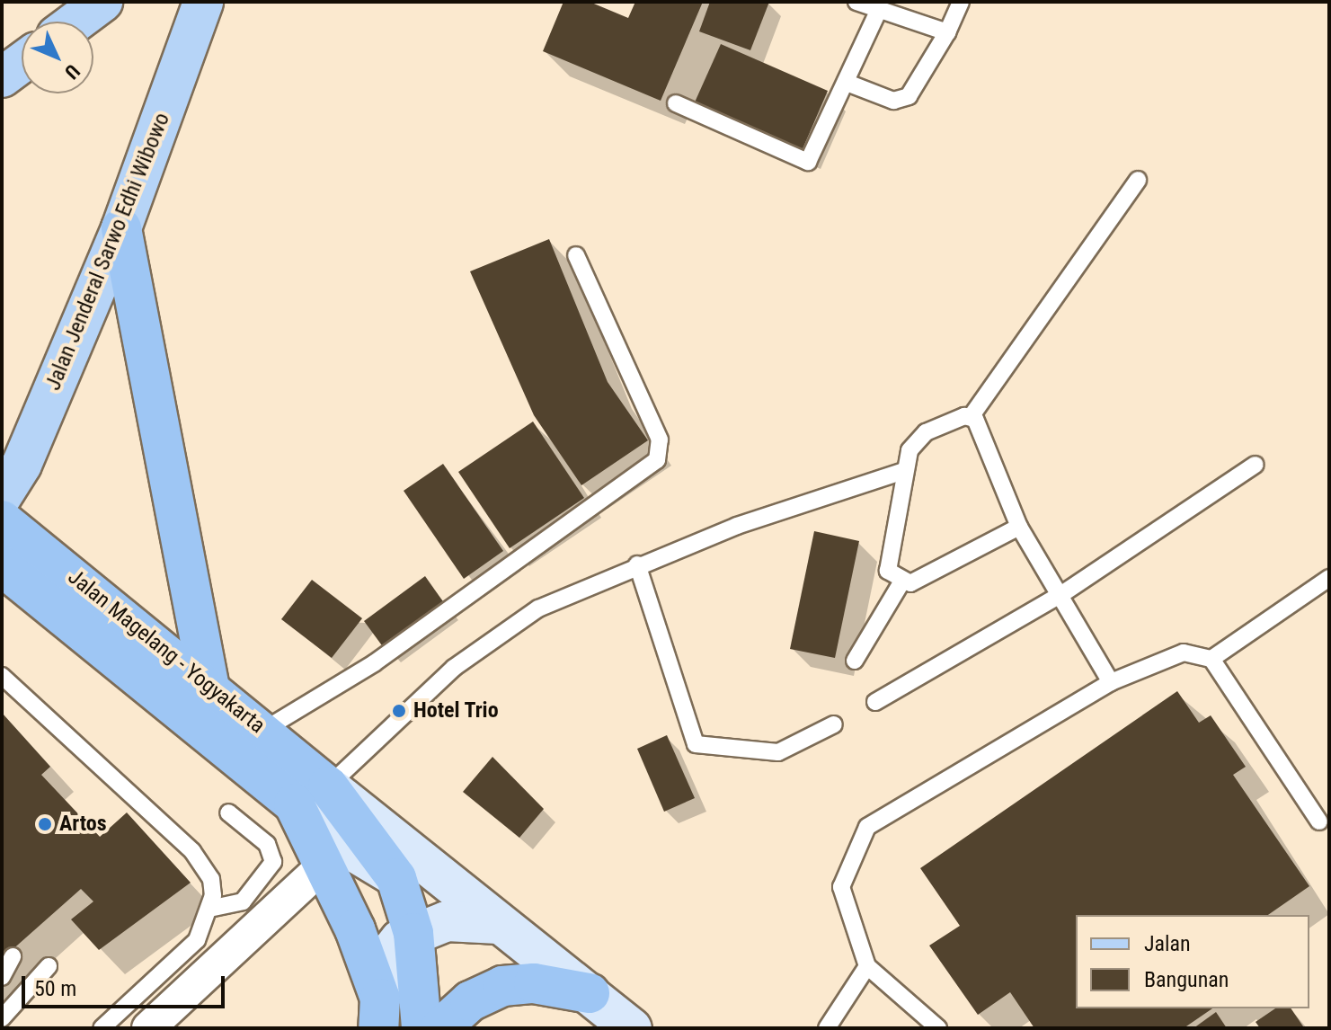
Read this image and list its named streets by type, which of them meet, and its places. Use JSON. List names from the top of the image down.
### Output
{
  "streets": {
    "highway": ["Jalan Magelang - Yogyakarta"],
    "main road": ["Jalan Jenderal Sarwo Edhi Wibowo"]
  },
  "places": ["Hotel Trio", "Artos"],
  "legend": ["Jalan", "Bangunan"],
  "scale_bar": "50 m",
  "north": "bottom right"
}
